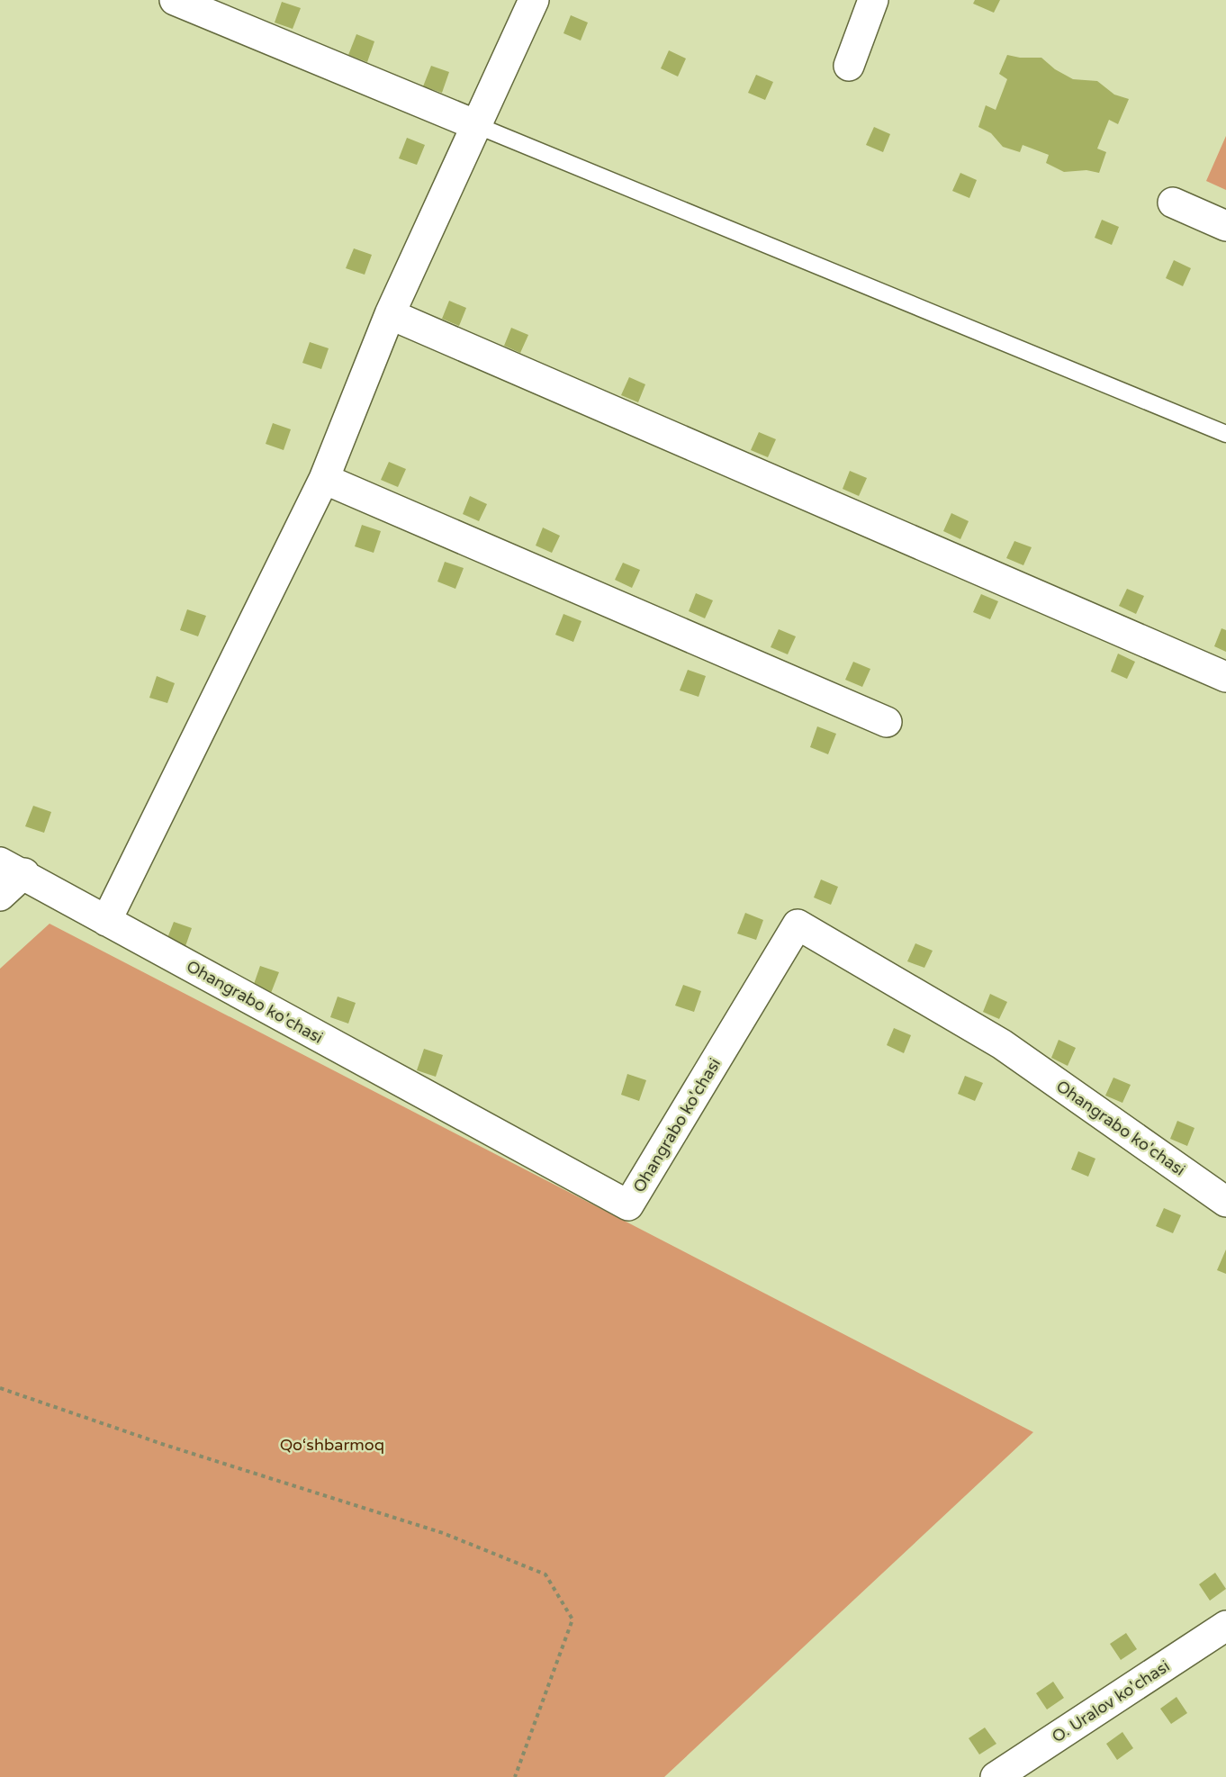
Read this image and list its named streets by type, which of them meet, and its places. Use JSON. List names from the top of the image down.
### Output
{
  "streets": {
    "street": ["Ohangrabo ko'chasi", "O. Uralov ko'chasi"]
  },
  "parks": ["Qo‘shbarmoq"]
}
